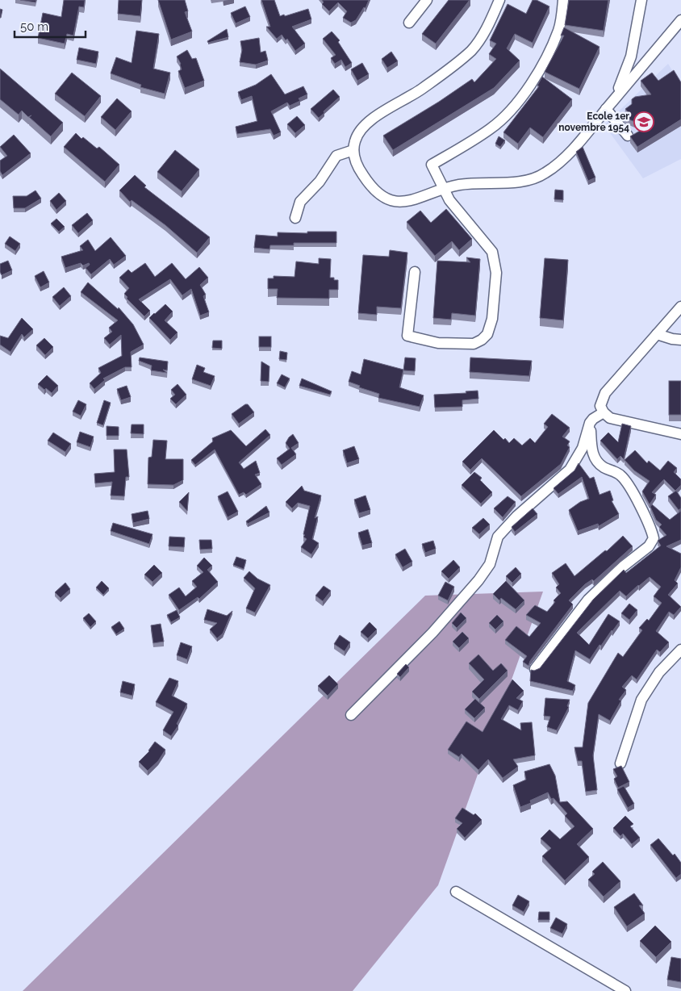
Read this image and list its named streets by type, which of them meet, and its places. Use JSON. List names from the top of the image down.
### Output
{
  "places": {
    "school or university": ["Ecole 1er novembre 1954"]
  },
  "scale_bar": "50 m"
}
